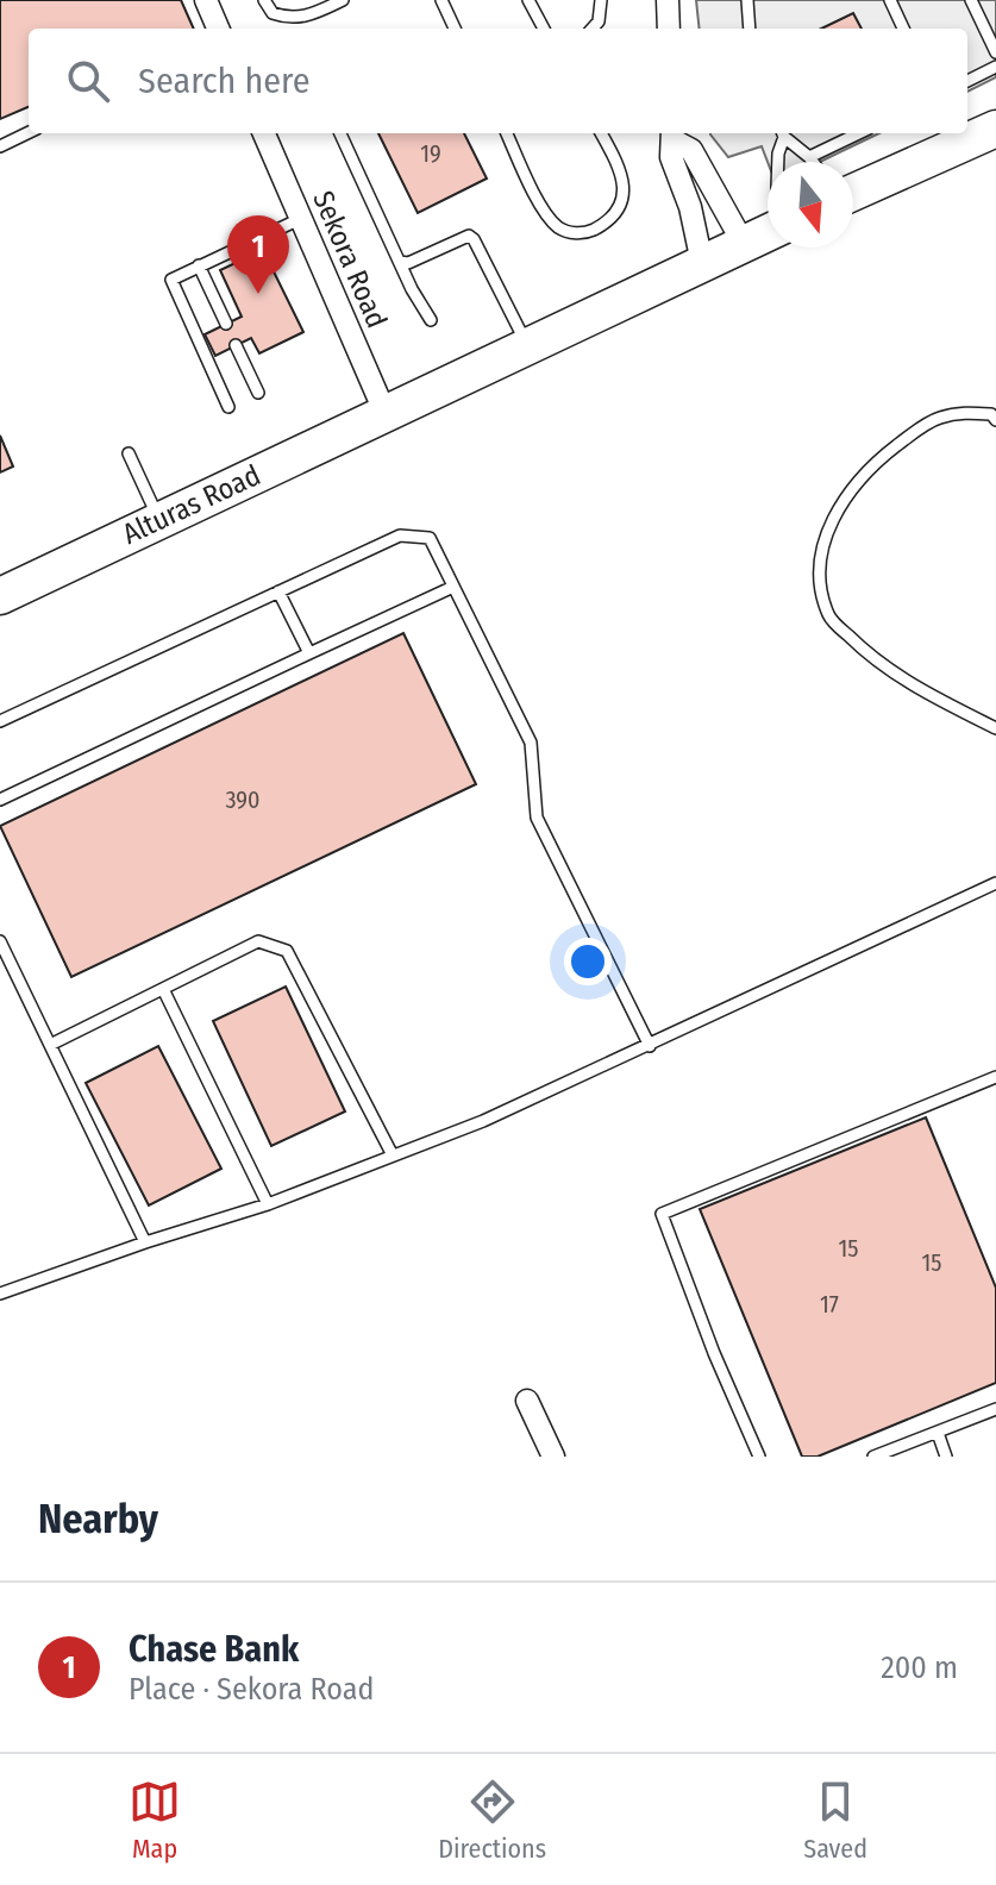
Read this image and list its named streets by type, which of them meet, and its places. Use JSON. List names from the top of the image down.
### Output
{
  "streets": {
    "main road": ["Alturas Road"],
    "street": ["Sekora Road"]
  },
  "crossings": [
    ["Sekora Road", "Alturas Road"]
  ],
  "house_numbers": [
    "19",
    "390",
    "15",
    "15",
    "17"
  ],
  "north": "bottom",
  "page": {
    "search": "Search here",
    "pins": "1",
    "heading": "Nearby",
    "list": [
      {
        "mark": "1",
        "name": "Chase Bank",
        "note": "Place · Sekora Road",
        "value": "200 m"
      }
    ],
    "nav": ["Map", "Directions", "Saved"]
  }
}
